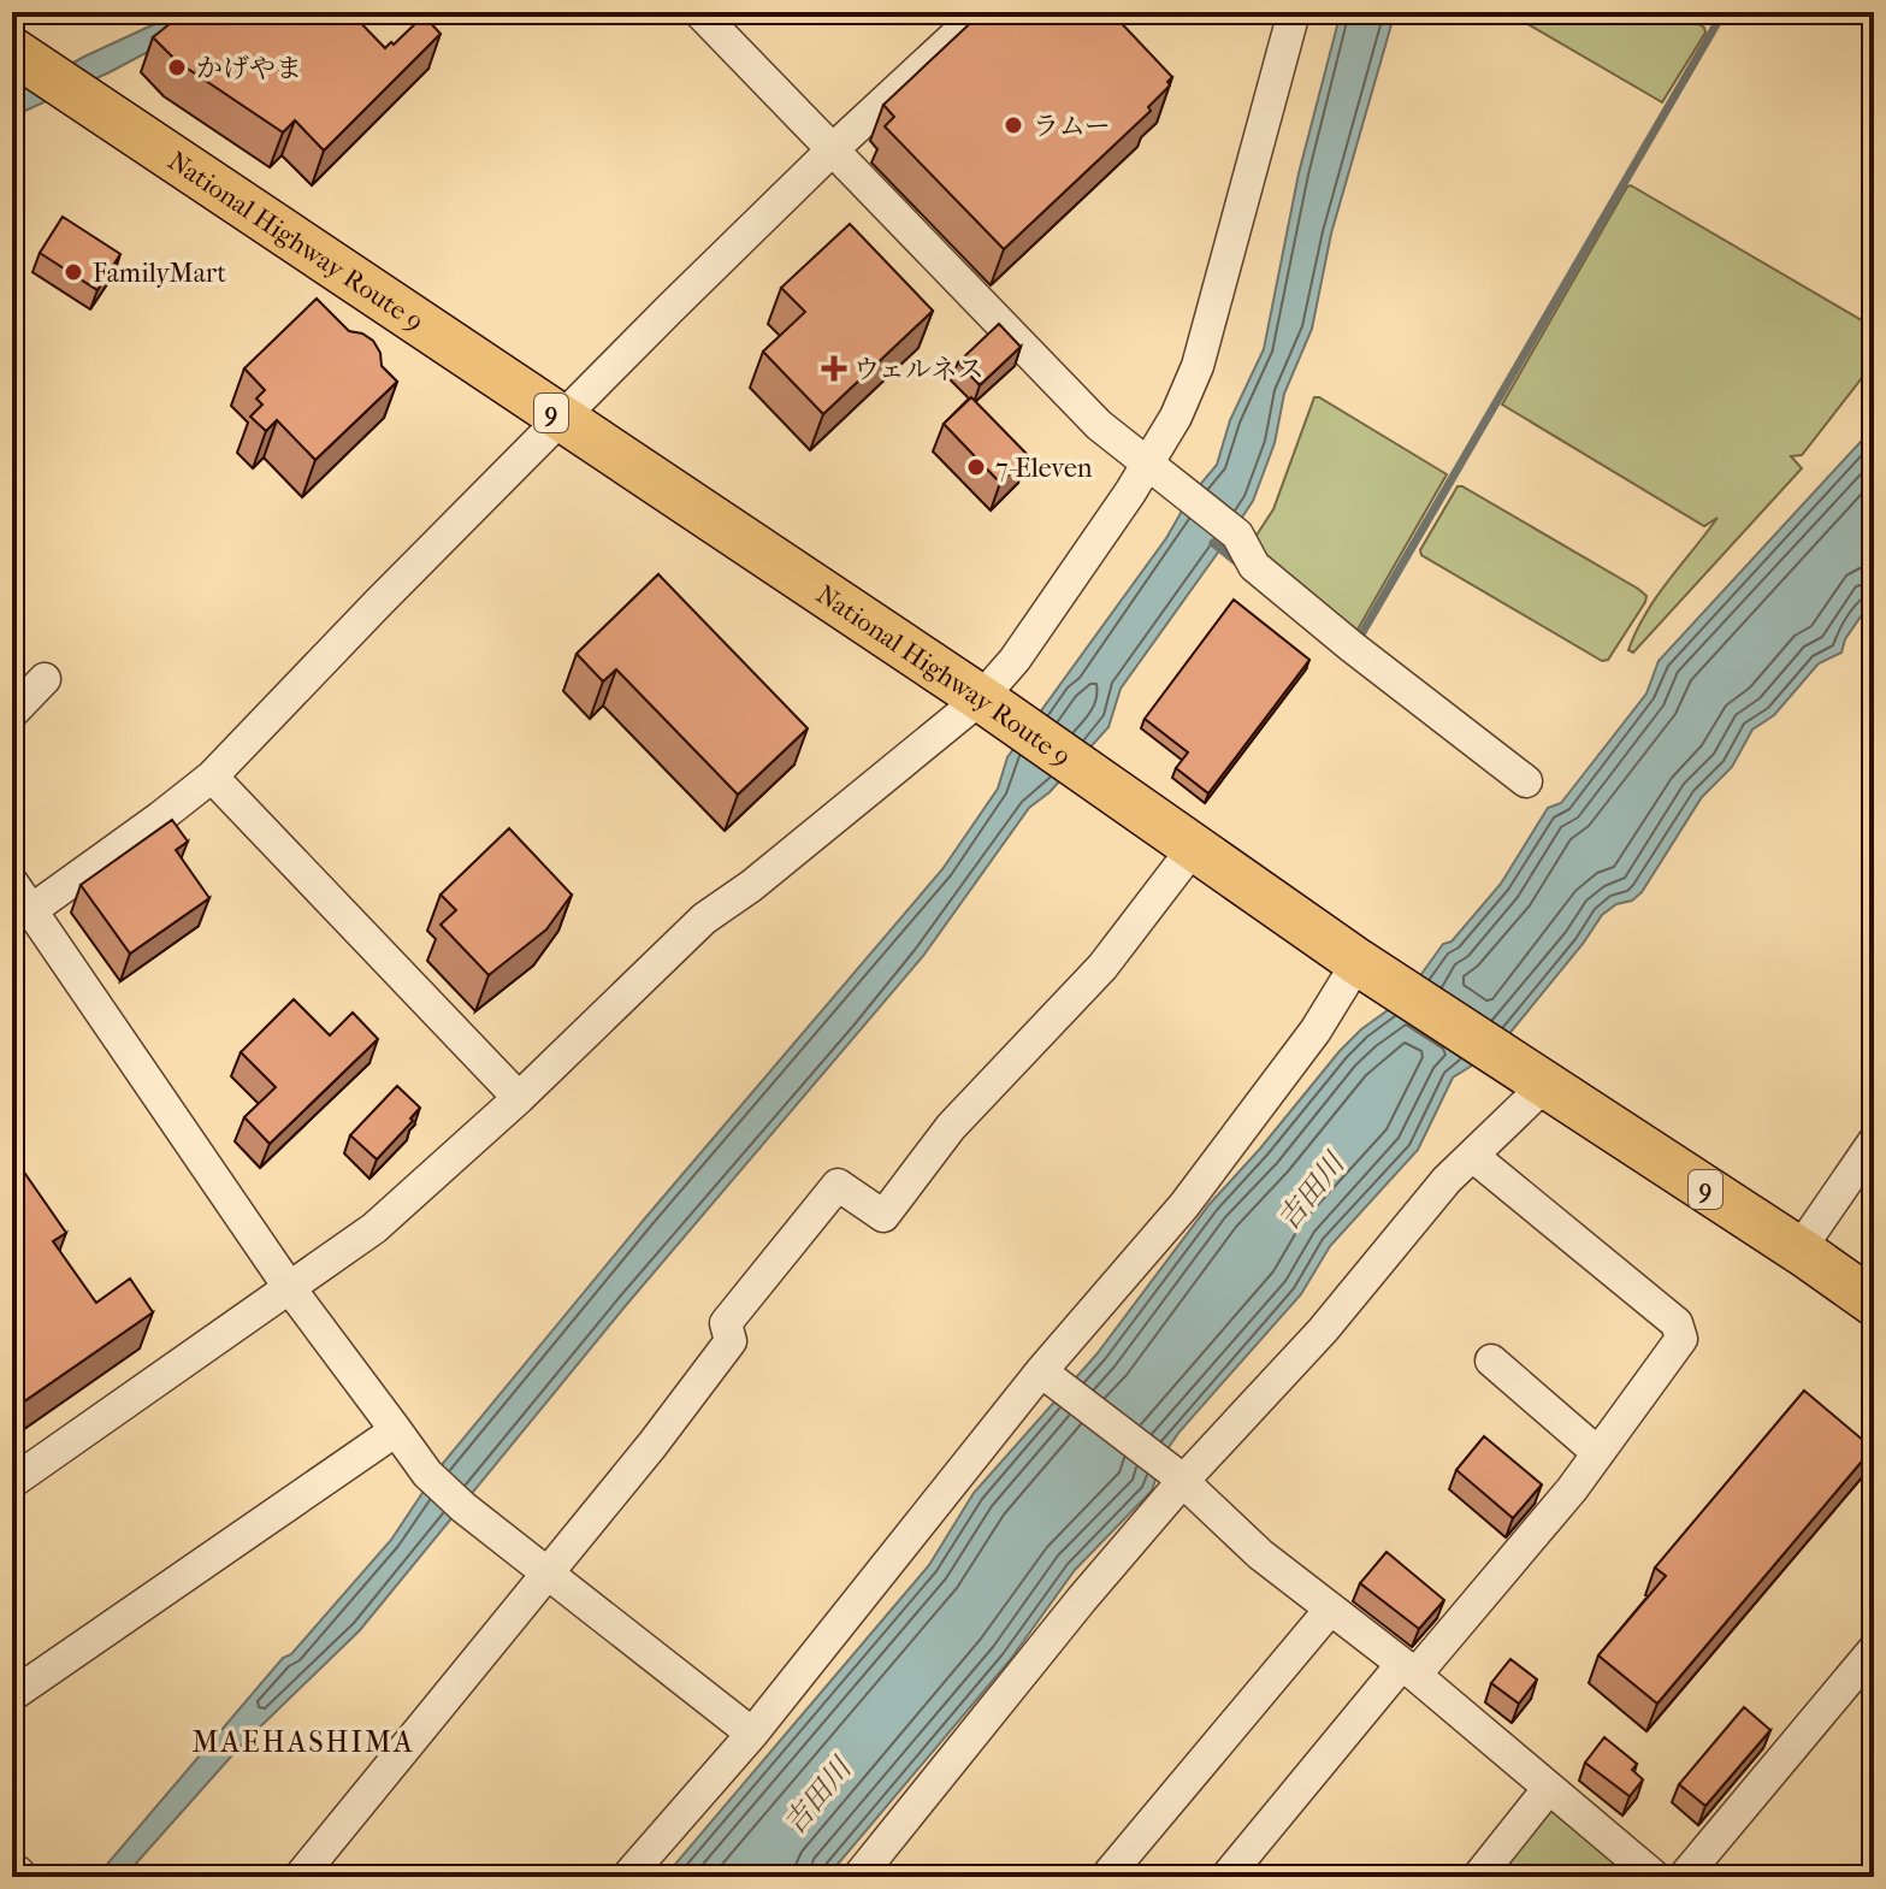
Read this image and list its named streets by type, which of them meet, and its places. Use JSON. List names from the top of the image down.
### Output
{
  "streets": {
    "highway": ["National Highway Route 9", "9"]
  },
  "districts": ["MAEHASHIMA"],
  "water": ["吉田川"],
  "places": {
    "other": [
      "かげやま",
      "ラムー",
      "FamilyMart",
      "7-Eleven"
    ],
    "health": ["ウェルネス"]
  }
}
